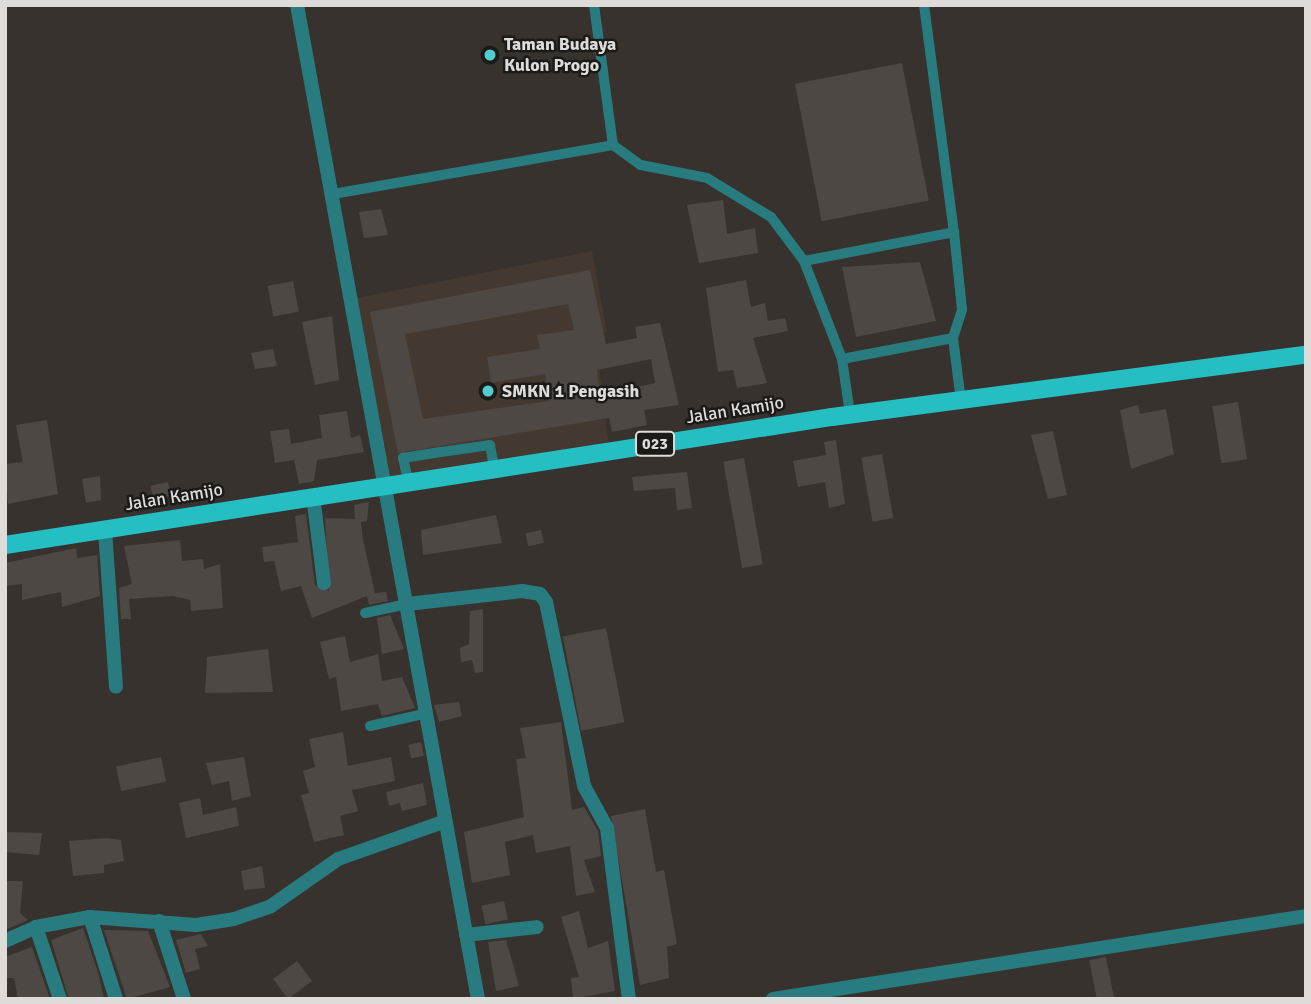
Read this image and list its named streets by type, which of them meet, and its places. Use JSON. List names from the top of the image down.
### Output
{
  "streets": {
    "main road": ["Jalan Kamijo", "023"]
  },
  "places": ["Taman Budaya Kulon Progo", "SMKN 1 Pengasih"]
}
